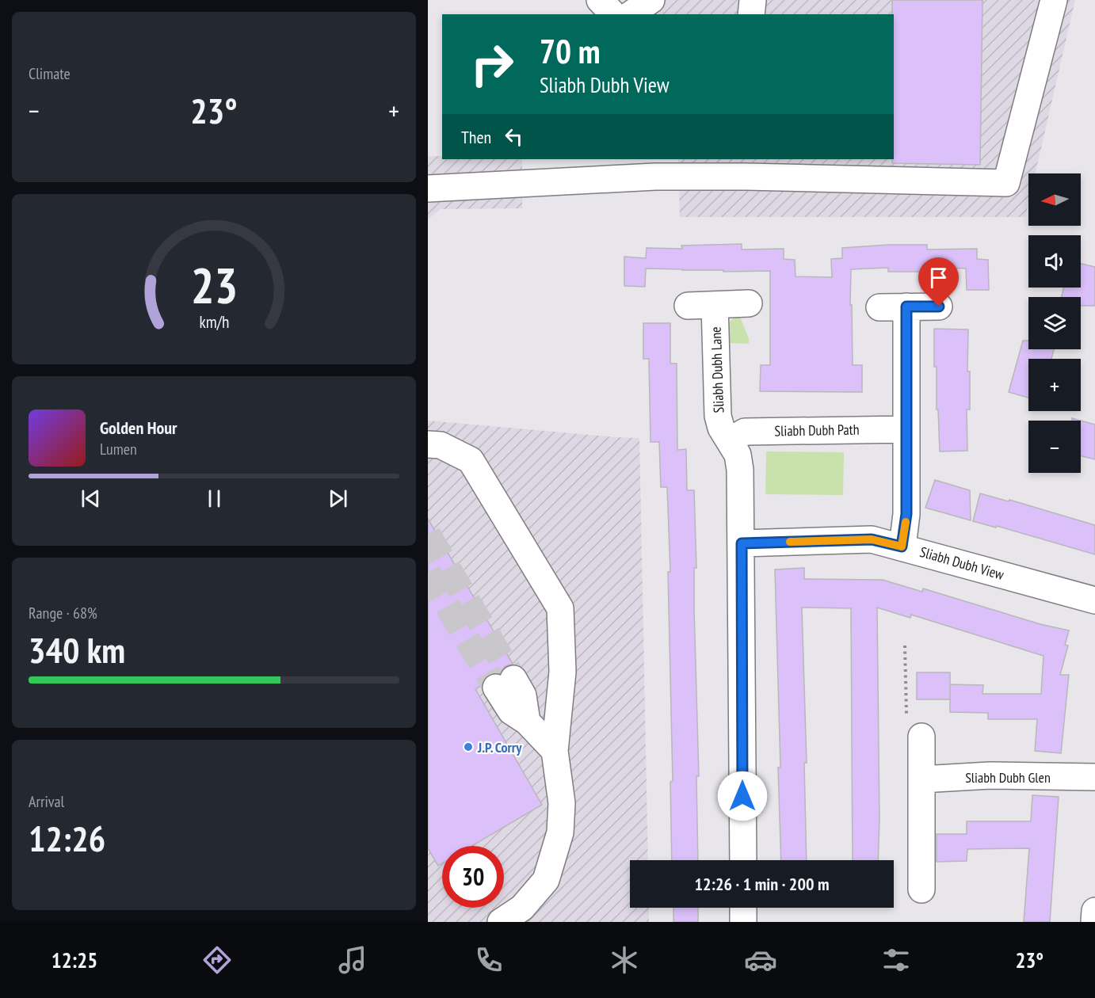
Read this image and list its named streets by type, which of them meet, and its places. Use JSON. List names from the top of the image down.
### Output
{
  "streets": {
    "street": [
      "Sliabh Dubh Lane",
      "Sliabh Dubh Path",
      "Sliabh Dubh View",
      "Sliabh Dubh Glen"
    ]
  },
  "crossings": [
    ["Sliabh Dubh Lane", "Sliabh Dubh Path"],
    ["Sliabh Dubh Lane", "Sliabh Dubh View"]
  ],
  "places": ["J.P. Corry"],
  "north": "left",
  "page": {
    "tile": [
      "Climate",
      ["Range · 68%", "340 km"],
      ["Arrival", "12:26"]
    ],
    "turn": ["70 m", "Sliabh Dubh View"],
    "heat": ["−", "23°", "+"],
    "then": "Then",
    "map_buttons": ["+", "−"],
    "song": ["Golden Hour", "Lumen"],
    "limit": "30",
    "trip": "12:26 · 1 min · 200 m",
    "tabs": ["12:25", "23°"],
    "gauge": ["23", "km/h"]
  }
}
